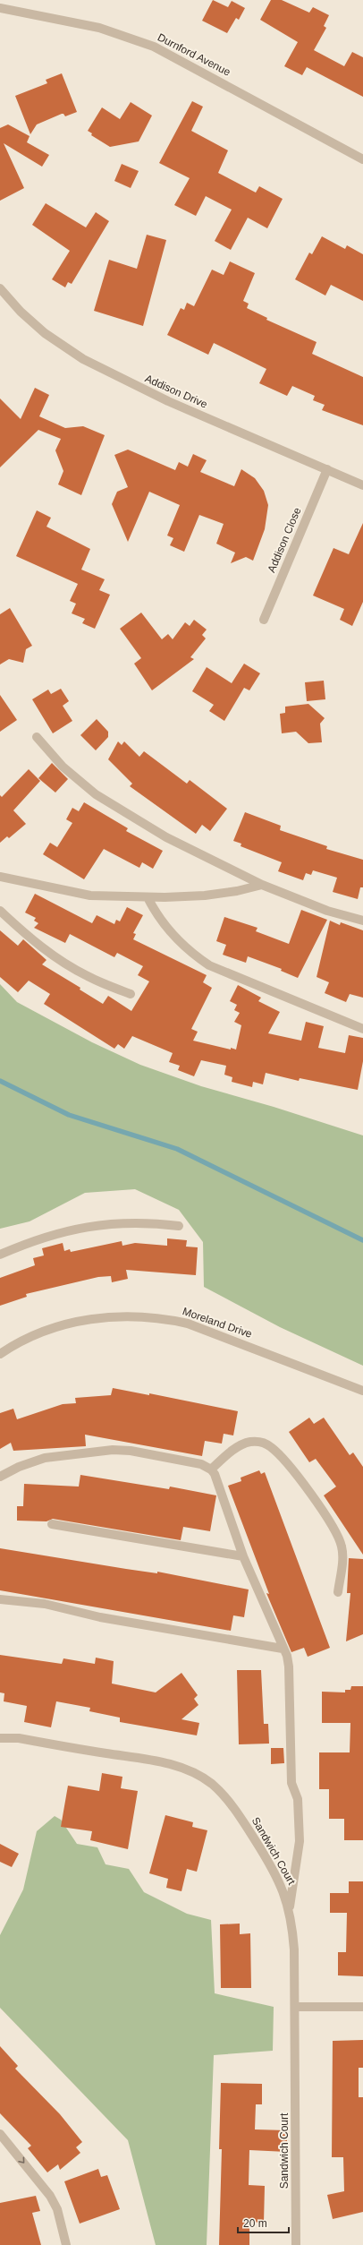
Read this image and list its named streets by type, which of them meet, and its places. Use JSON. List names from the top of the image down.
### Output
{
  "streets": {
    "street": [
      "Durnford Avenue",
      "Addison Drive",
      "Addison Close",
      "Moreland Drive",
      "Sandwich Court"
    ]
  },
  "crossings": [
    ["Addison Drive", "Addison Close"]
  ],
  "scale_bar": "20 m"
}
